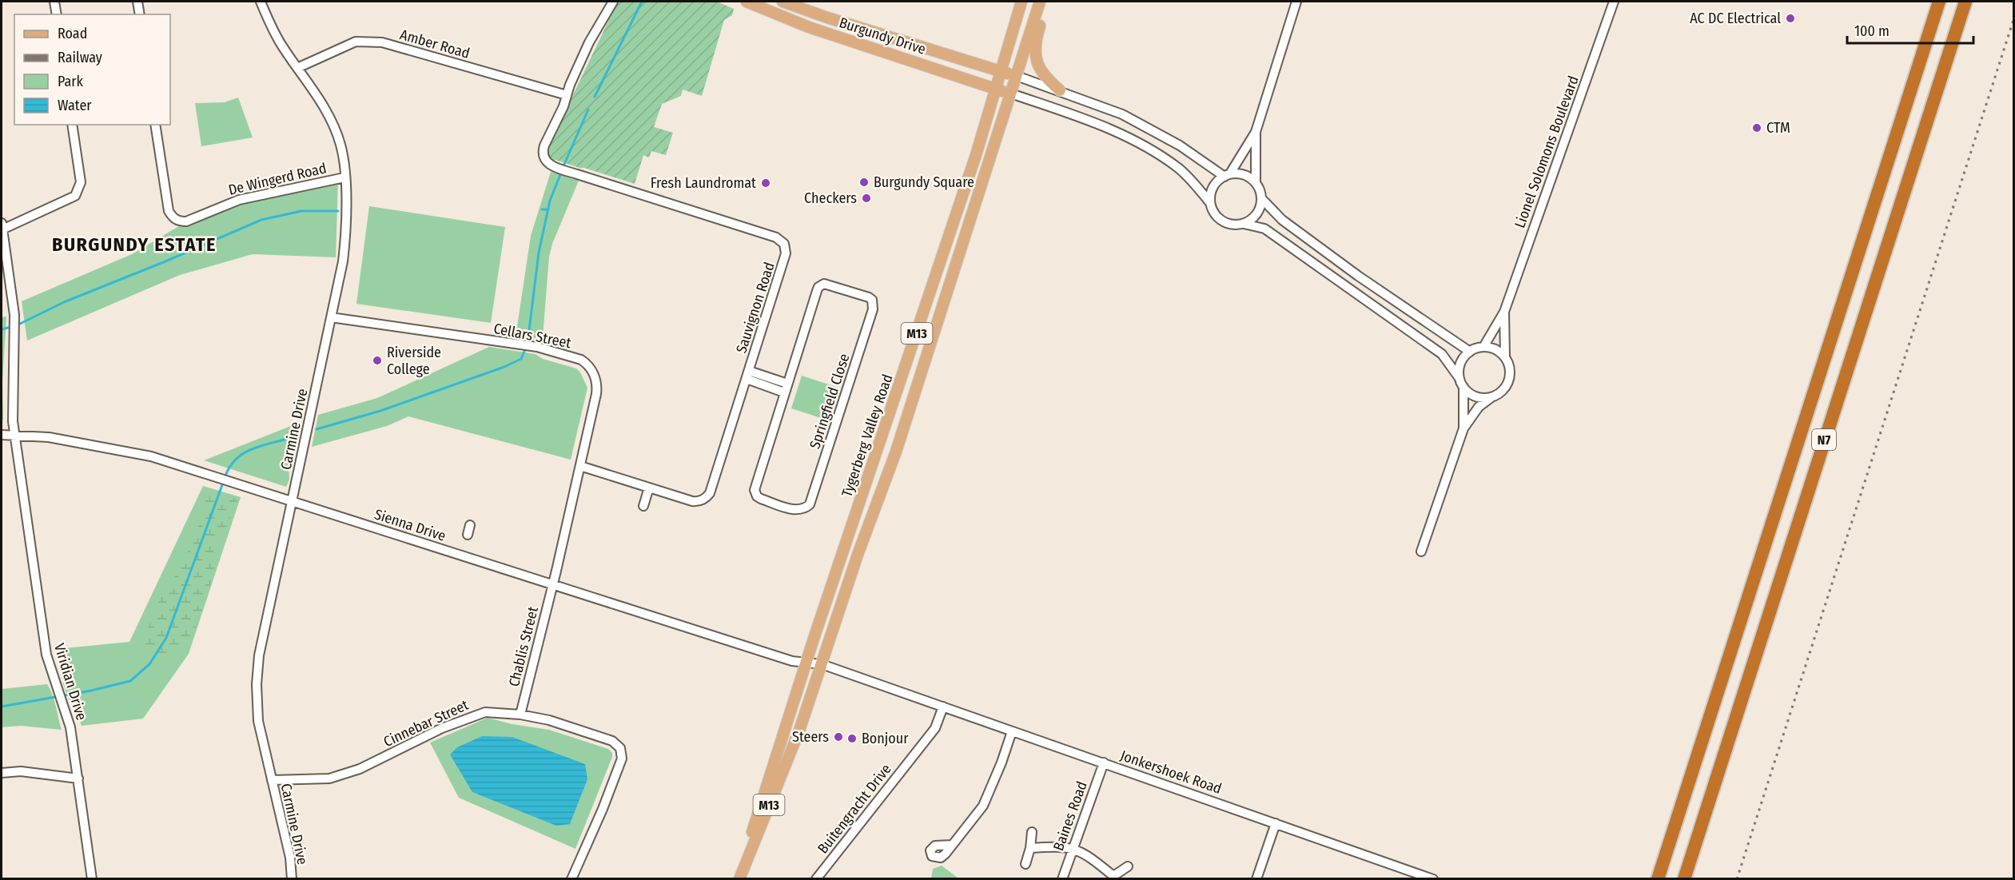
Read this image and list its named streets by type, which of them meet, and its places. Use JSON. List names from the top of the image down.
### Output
{
  "streets": {
    "highway": ["N7"],
    "main road": ["Burgundy Drive", "M13", "Tygerberg Valley Road"],
    "street": [
      "Amber Road",
      "Lionel Solomons Boulevard",
      "De Wingerd Road",
      "Sauvignon Road",
      "Cellars Street",
      "Springfield Close",
      "Carmine Drive",
      "Sienna Drive",
      "Chablis Street",
      "Viridian Drive",
      "Cinnebar Street",
      "Jonkershoek Road",
      "Buitengracht Drive",
      "Baines Road"
    ]
  },
  "crossings": [
    ["Burgundy Drive", "Tygerberg Valley Road"],
    ["Amber Road", "Sauvignon Road"],
    ["Amber Road", "Carmine Drive"],
    ["De Wingerd Road", "Carmine Drive"],
    ["Sauvignon Road", "Cellars Street"],
    ["Cellars Street", "Carmine Drive"],
    ["Cellars Street", "Sienna Drive"],
    ["Cellars Street", "Chablis Street"],
    ["Carmine Drive", "Sienna Drive"],
    ["Carmine Drive", "Cinnebar Street"],
    ["Tygerberg Valley Road", "Sienna Drive"],
    ["Tygerberg Valley Road", "Jonkershoek Road"],
    ["Sienna Drive", "Chablis Street"],
    ["Sienna Drive", "Viridian Drive"],
    ["Sienna Drive", "Jonkershoek Road"],
    ["Chablis Street", "Cinnebar Street"],
    ["Jonkershoek Road", "Buitengracht Drive"],
    ["Jonkershoek Road", "Baines Road"]
  ],
  "districts": ["BURGUNDY ESTATE"],
  "places": [
    "AC DC Electrical",
    "CTM",
    "Burgundy Square",
    "Fresh Laundromat",
    "Checkers",
    "Riverside College",
    "Steers",
    "Bonjour"
  ],
  "legend": [
    "Road",
    "Railway",
    "Park",
    "Water"
  ],
  "scale_bar": "100 m"
}
